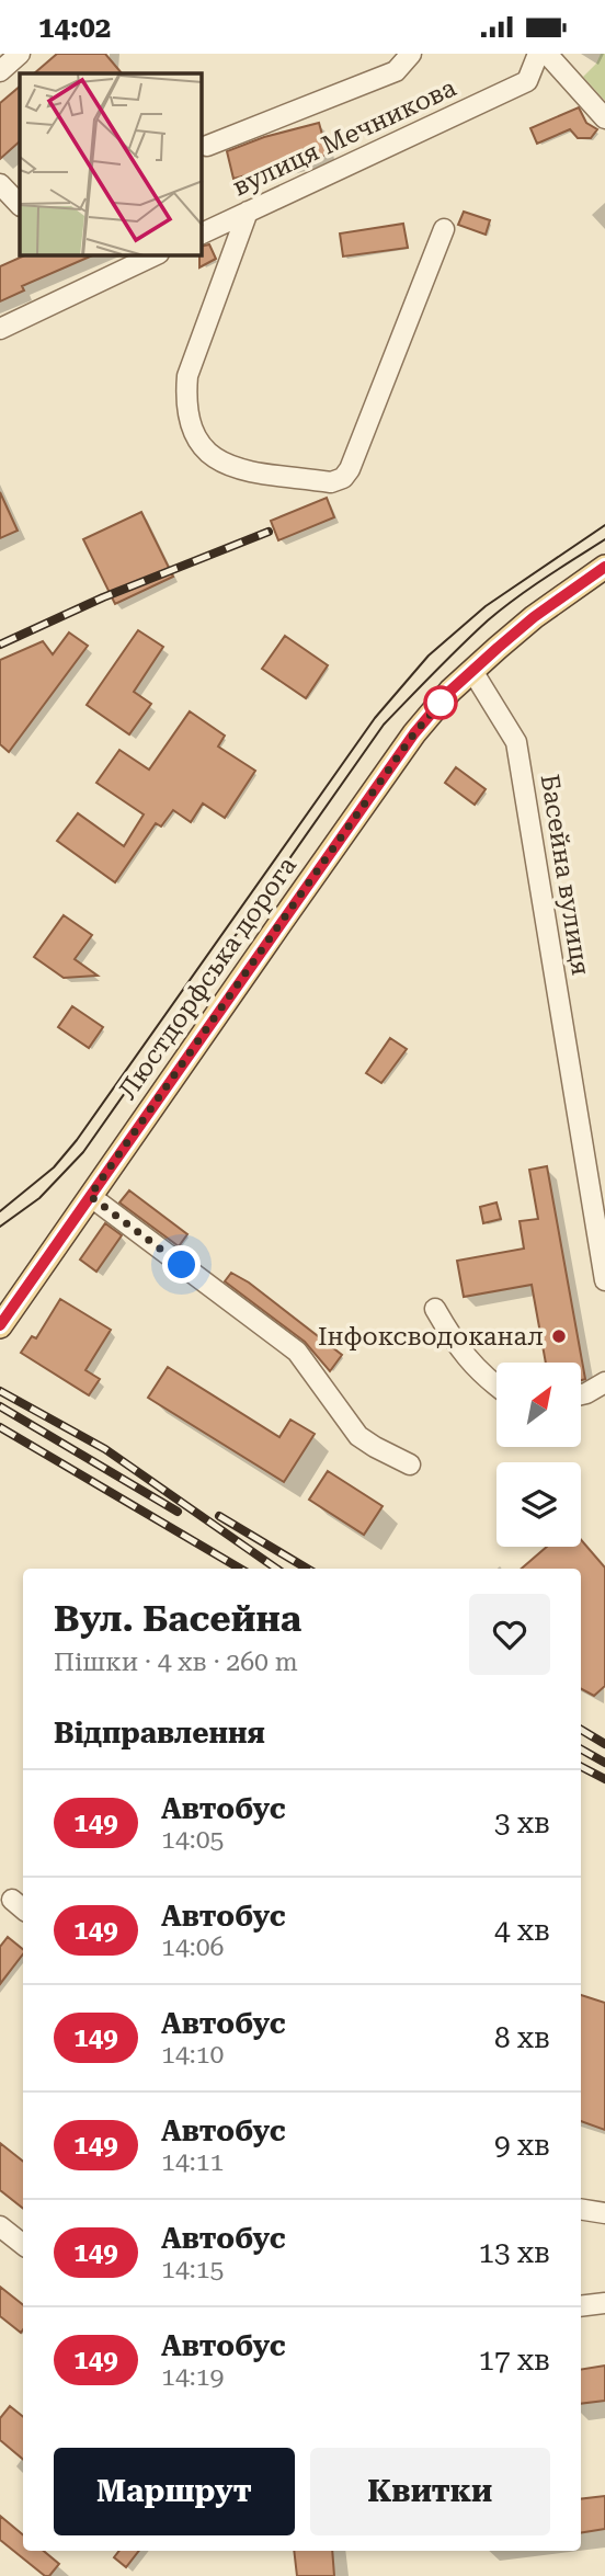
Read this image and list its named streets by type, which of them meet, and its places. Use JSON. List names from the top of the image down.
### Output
{
  "streets": {
    "main road": ["Люстдорфська дорога"],
    "street": ["вулиця Мечникова", "Басейна вулиця"]
  },
  "crossings": [
    ["Басейна вулиця", "Люстдорфська дорога"]
  ],
  "places": ["Інфоксводоканал"],
  "lines": ["bus line 149"],
  "north": "top right",
  "page": {
    "status": "14:02",
    "heading": [
      ["Вул. Басейна", "Пішки · 4 хв · 260 m"],
      "Відправлення"
    ],
    "list": [
      {
        "mark": "149",
        "name": "Автобус",
        "note": "14:05",
        "value": "3 хв"
      },
      {
        "mark": "149",
        "name": "Автобус",
        "note": "14:06",
        "value": "4 хв"
      },
      {
        "mark": "149",
        "name": "Автобус",
        "note": "14:10",
        "value": "8 хв"
      },
      {
        "mark": "149",
        "name": "Автобус",
        "note": "14:11",
        "value": "9 хв"
      },
      {
        "mark": "149",
        "name": "Автобус",
        "note": "14:15",
        "value": "13 хв"
      },
      {
        "mark": "149",
        "name": "Автобус",
        "note": "14:19",
        "value": "17 хв"
      }
    ],
    "buttons": ["Маршрут", "Квитки"]
  }
}
